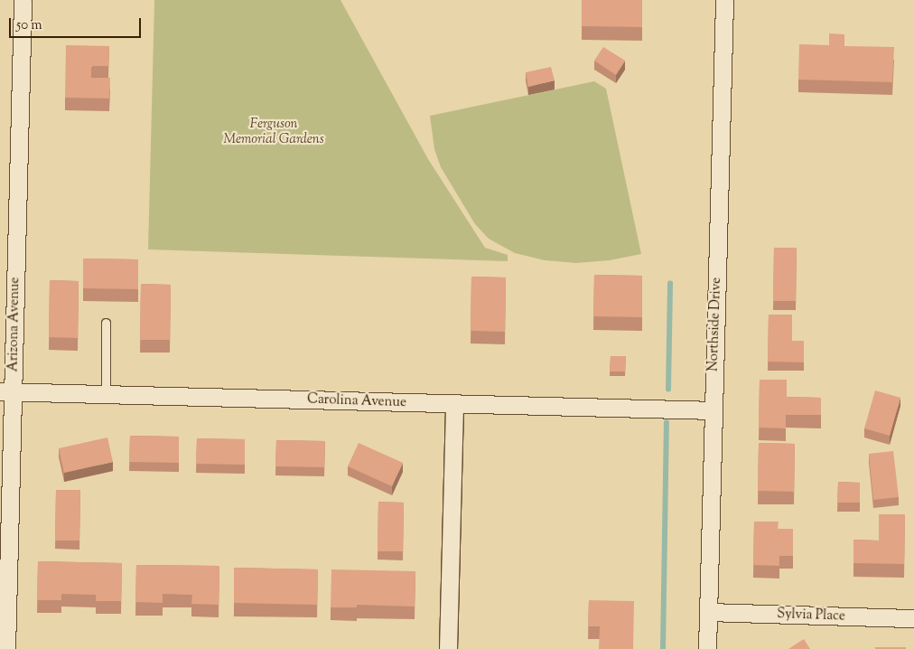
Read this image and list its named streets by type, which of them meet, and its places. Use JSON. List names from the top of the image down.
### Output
{
  "streets": {
    "street": [
      "Arizona Avenue",
      "Northside Drive",
      "Carolina Avenue",
      "Sylvia Place"
    ]
  },
  "crossings": [
    ["Arizona Avenue", "Carolina Avenue"],
    ["Northside Drive", "Carolina Avenue"],
    ["Northside Drive", "Sylvia Place"]
  ],
  "parks": ["Ferguson Memorial Gardens"],
  "scale_bar": "50 m"
}
